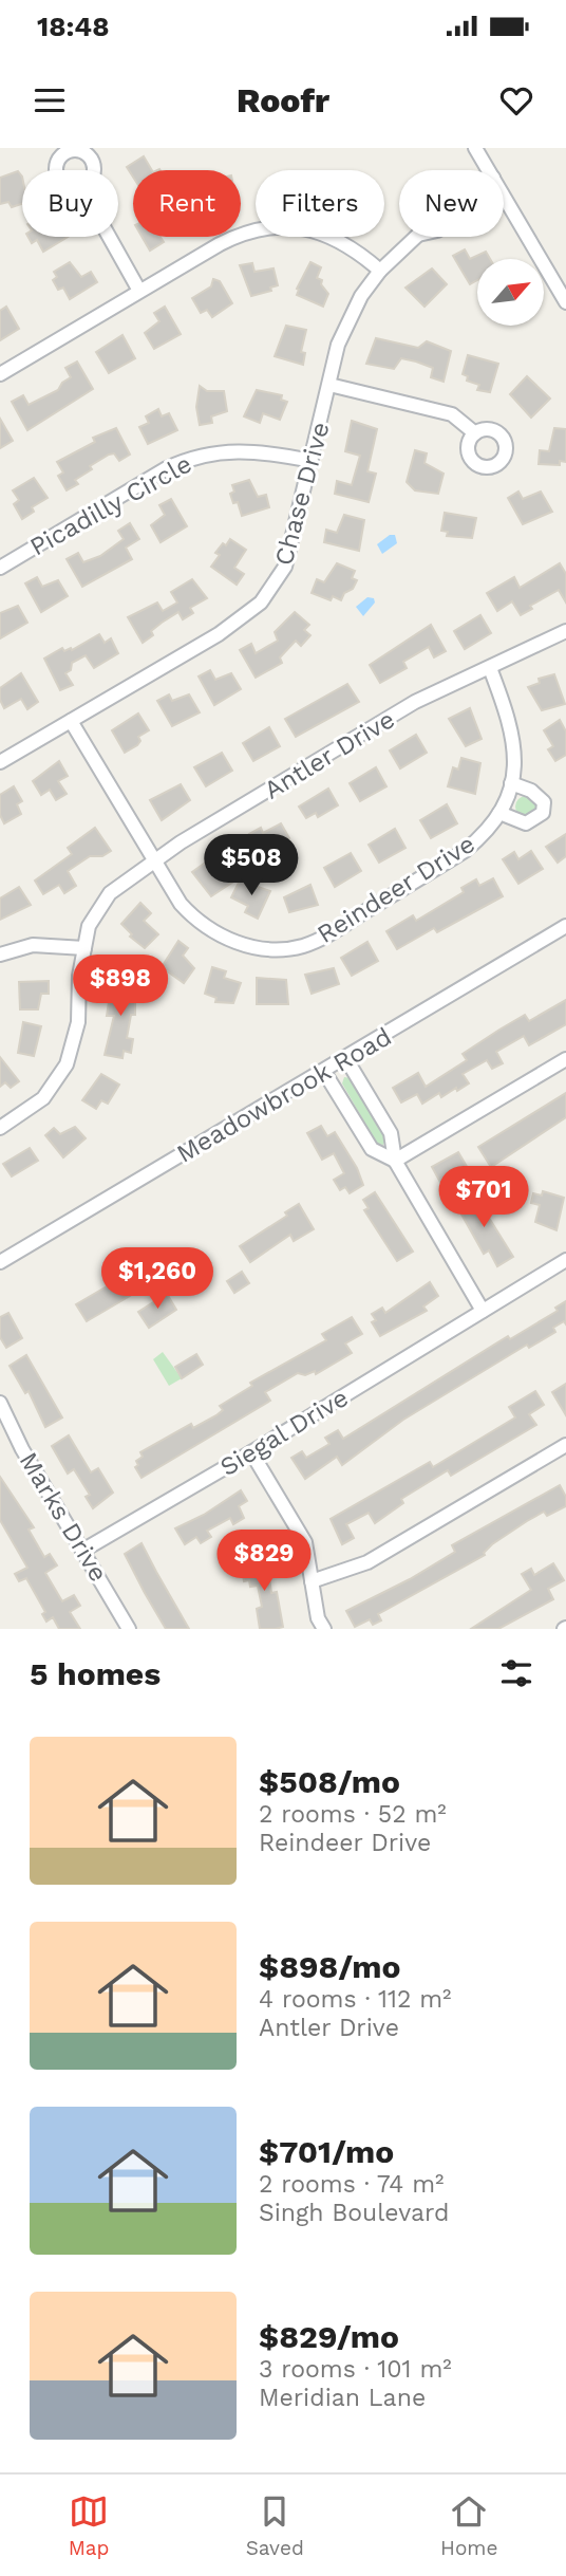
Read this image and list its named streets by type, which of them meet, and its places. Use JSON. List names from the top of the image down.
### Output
{
  "streets": {
    "street": [
      "Chase Drive",
      "Picadilly Circle",
      "Antler Drive",
      "Reindeer Drive",
      "Meadowbrook Road",
      "Siegal Drive",
      "Marks Drive"
    ]
  },
  "crossings": [
    ["Chase Drive", "Picadilly Circle"],
    ["Chase Drive", "Reindeer Drive"],
    ["Antler Drive", "Reindeer Drive"],
    ["Siegal Drive", "Marks Drive"]
  ],
  "north": "top right",
  "page": {
    "status": "18:48",
    "header": "Roofr",
    "chip": [
      "Buy",
      "Rent",
      "Filters",
      "New"
    ],
    "price": [
      "$508",
      "$898",
      "$701",
      "$1,260",
      "$829"
    ],
    "heading": "5 homes",
    "list": [
      {
        "name": "$508/mo",
        "note": "2 rooms · 52 m² · Reindeer Drive"
      },
      {
        "name": "$898/mo",
        "note": "4 rooms · 112 m² · Antler Drive"
      },
      {
        "name": "$701/mo",
        "note": "2 rooms · 74 m² · Singh Boulevard"
      },
      {
        "name": "$829/mo",
        "note": "3 rooms · 101 m² · Meridian Lane"
      }
    ],
    "tabs": ["Map", "Saved", "Home"]
  }
}
